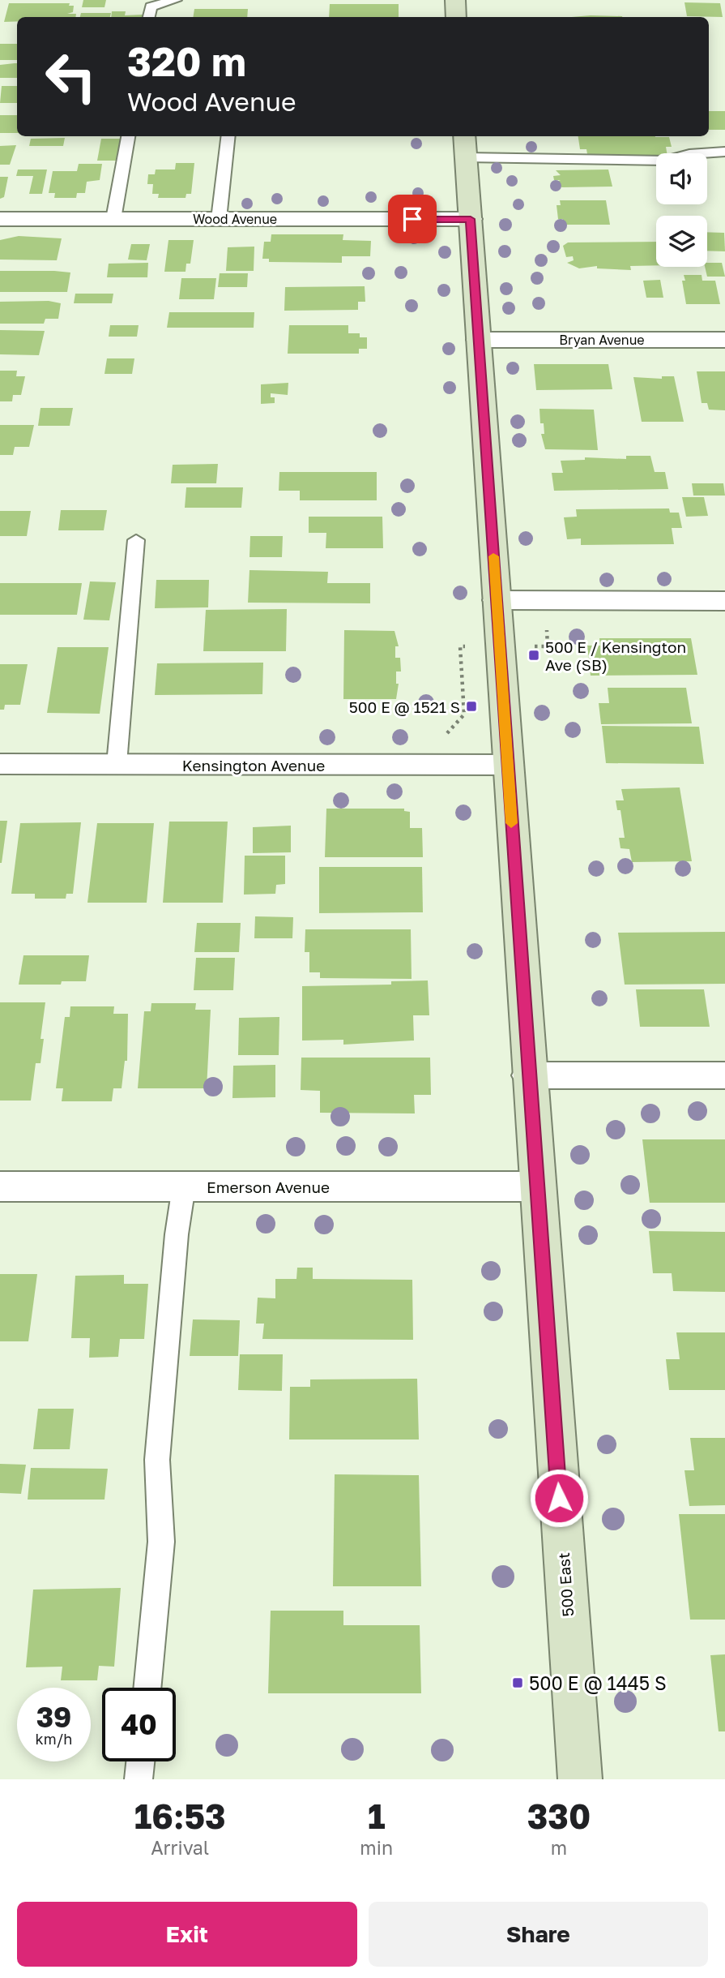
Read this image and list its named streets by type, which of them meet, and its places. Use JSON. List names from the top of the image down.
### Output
{
  "streets": {
    "street": [
      "Wood Avenue",
      "Bryan Avenue",
      "Kensington Avenue",
      "Emerson Avenue",
      "500 East"
    ]
  },
  "crossings": [
    ["Wood Avenue", "500 East"],
    ["Bryan Avenue", "500 East"],
    ["Kensington Avenue", "500 East"],
    ["Emerson Avenue", "500 East"]
  ],
  "places": {
    "transit": ["500 E / Kensington Ave (SB)", "500 E @ 1521 S", "500 E @ 1445 S"]
  },
  "page": {
    "turn": ["320 m", "Wood Avenue"],
    "speed": "39 km/h",
    "limit": "40",
    "eta": [
      "16:53",
      "Arrival",
      "1",
      "min",
      "330",
      "m"
    ],
    "buttons": ["Exit", "Share"]
  }
}
